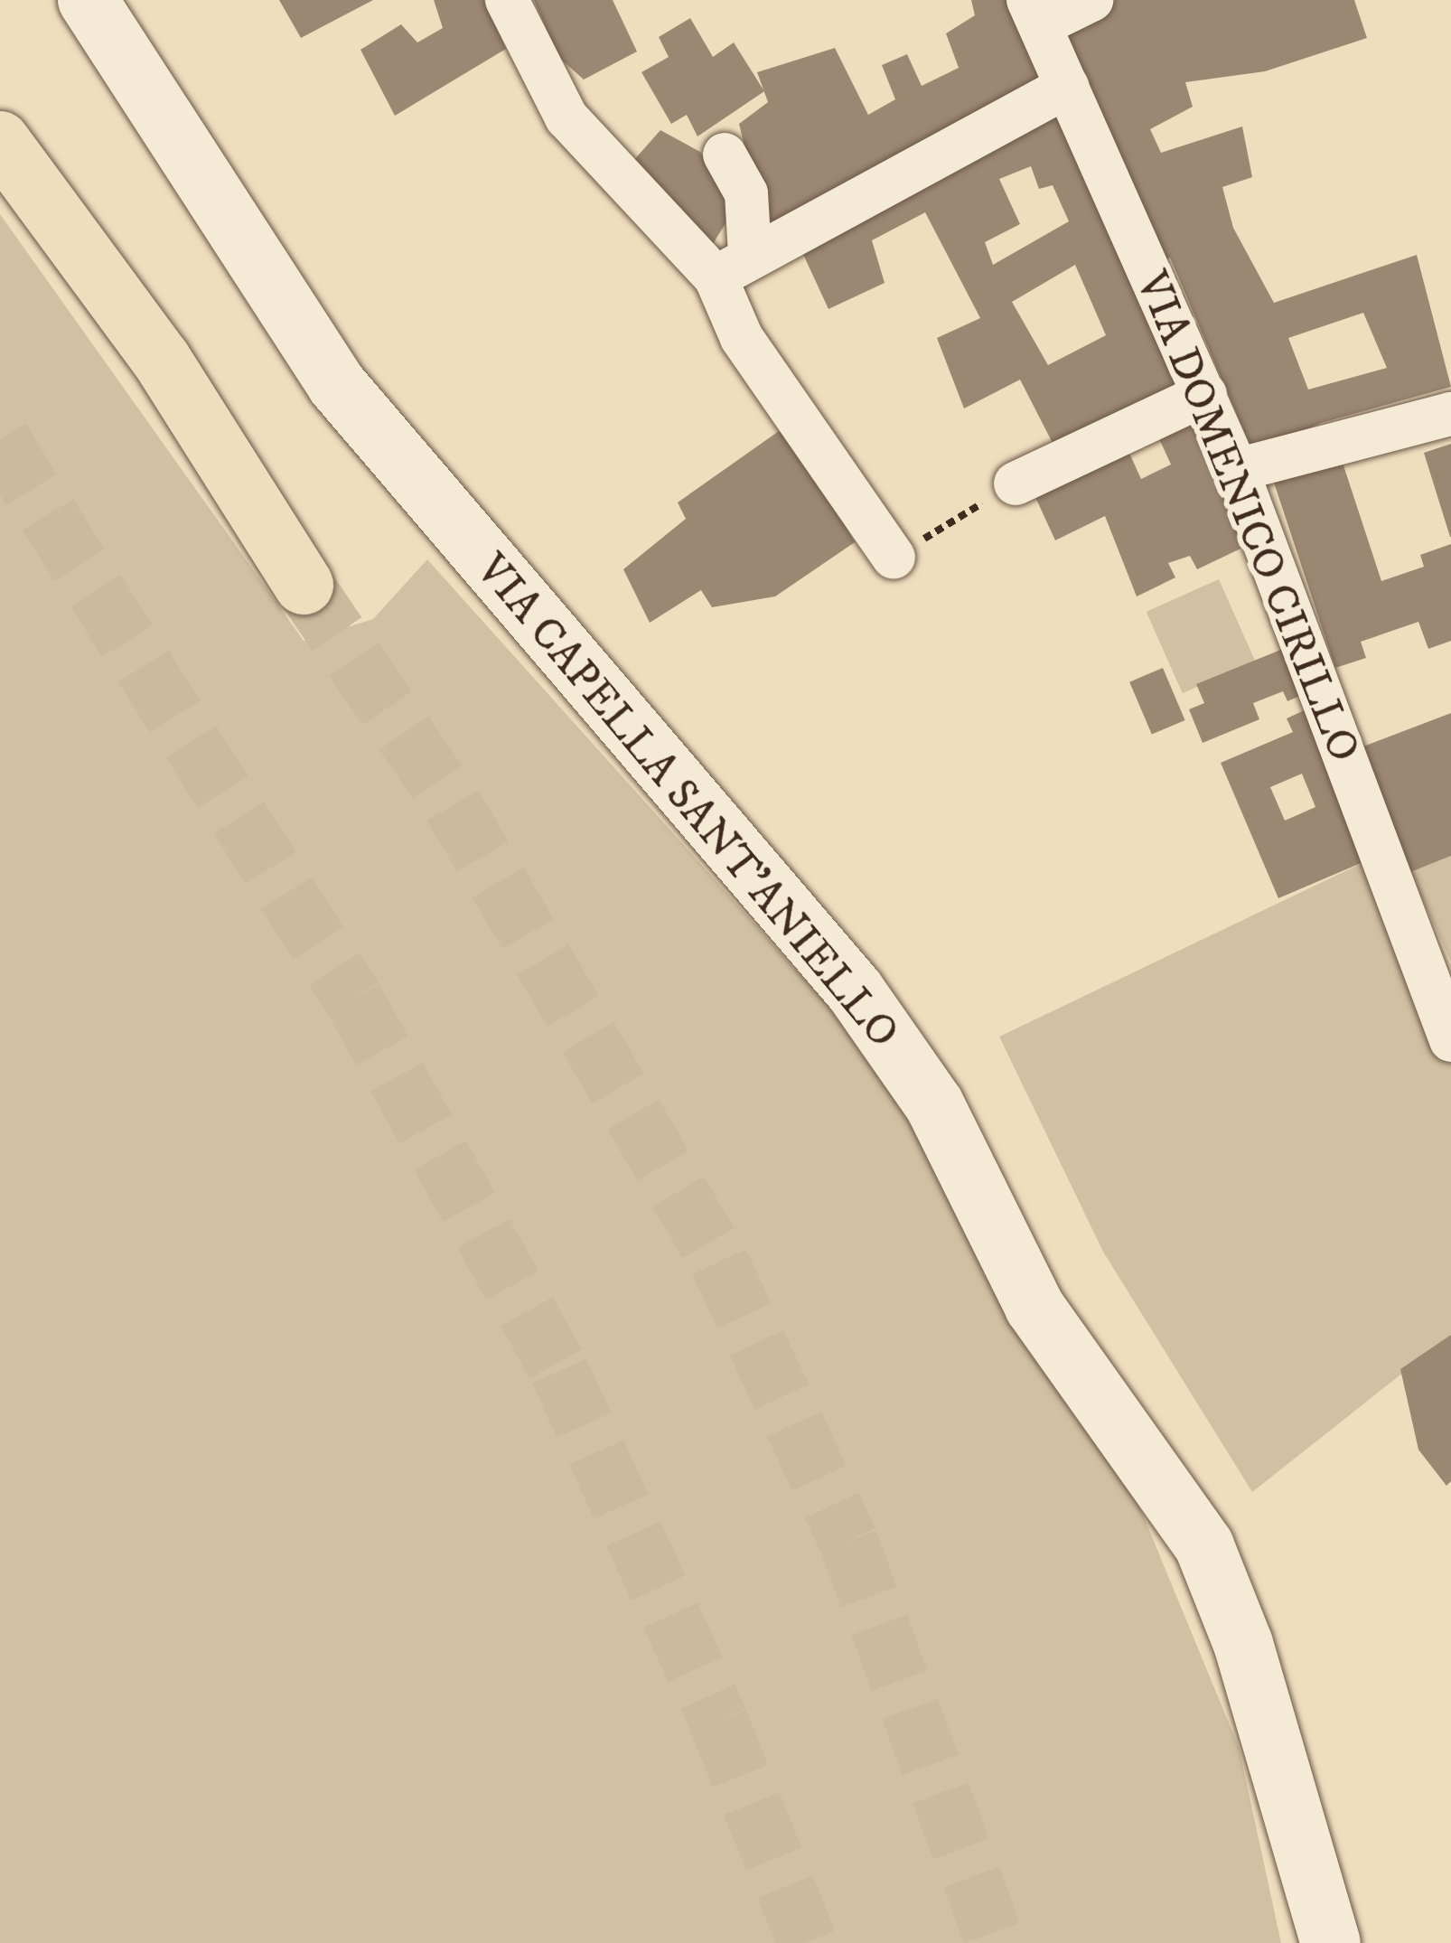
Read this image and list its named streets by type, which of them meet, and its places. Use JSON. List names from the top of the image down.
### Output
{
  "streets": {
    "main road": ["VIA CAPELLA SANT'ANIELLO"],
    "street": ["VIA DOMENICO CIRILLO"]
  }
}
